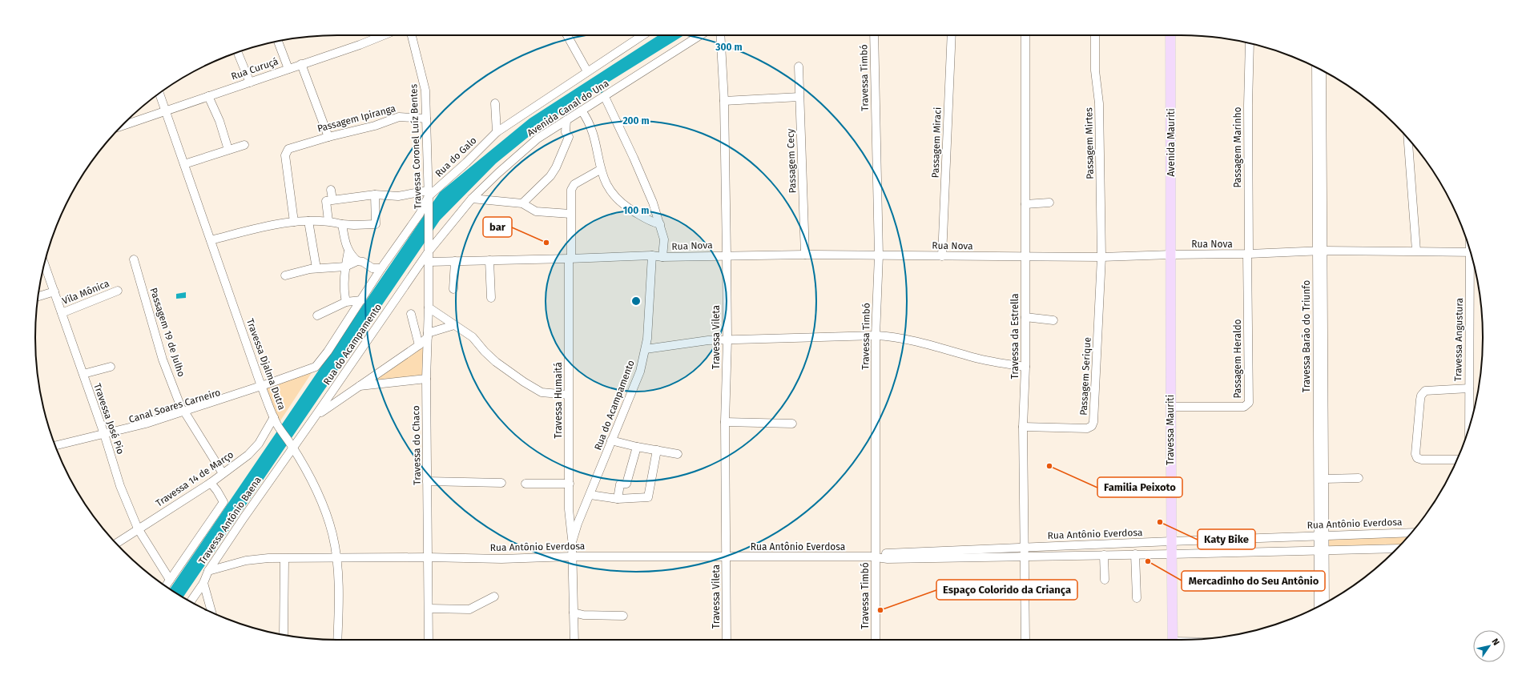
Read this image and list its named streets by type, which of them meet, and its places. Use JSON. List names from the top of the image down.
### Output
{
  "streets": {
    "main road": ["Avenida Mauriti", "Travessa Mauriti"],
    "street": [
      "Rua Curuçá",
      "Travessa Timbó",
      "Avenida Canal do Una",
      "Passagem Ipiranga",
      "Passagem Miraci",
      "Passagem Mirtes",
      "Travessa Coronel Luíz Bentes",
      "Passagem Marinho",
      "Rua do Galo",
      "Passagem Cecy",
      "Rua Nova",
      "Vila Mônica",
      "Passagem 19 de Julho",
      "Travessa da Estrella",
      "Travessa Barão do Triunfo",
      "Travessa Vileta",
      "Travessa Angustura",
      "Rua do Acampamento",
      "Passagem Heraldo",
      "Travessa Djalma Dutra",
      "Passagem Serique",
      "Travessa Humaitá",
      "Canal Soares Carneiro",
      "Travessa José Pio",
      "Travessa do Chaco",
      "Travessa 14 de Março",
      "Travessa Antônio Baena",
      "Rua Antônio Everdosa"
    ]
  },
  "crossings": [
    ["Rua Curuçá", "Travessa Djalma Dutra"],
    ["Travessa Timbó", "Rua Nova"],
    ["Travessa Timbó", "Rua Antônio Everdosa"],
    ["Avenida Canal do Una", "Travessa Coronel Luíz Bentes"],
    ["Avenida Canal do Una", "Rua do Acampamento"],
    ["Avenida Canal do Una", "Travessa do Chaco"],
    ["Passagem Ipiranga", "Travessa Coronel Luíz Bentes"],
    ["Passagem Miraci", "Rua Nova"],
    ["Avenida Mauriti", "Rua Nova"],
    ["Avenida Mauriti", "Travessa Mauriti"],
    ["Passagem Mirtes", "Rua Nova"],
    ["Passagem Mirtes", "Passagem Serique"],
    ["Travessa Coronel Luíz Bentes", "Rua do Galo"],
    ["Travessa Coronel Luíz Bentes", "Rua do Acampamento"],
    ["Travessa Coronel Luíz Bentes", "Travessa do Chaco"],
    ["Passagem Marinho", "Rua Nova"],
    ["Passagem Marinho", "Passagem Heraldo"],
    ["Rua do Galo", "Canal Soares Carneiro"],
    ["Passagem Cecy", "Rua Nova"],
    ["Rua Nova", "Travessa da Estrella"],
    ["Rua Nova", "Travessa Barão do Triunfo"],
    ["Rua Nova", "Travessa Vileta"],
    ["Rua Nova", "Rua do Acampamento"],
    ["Rua Nova", "Passagem Heraldo"],
    ["Rua Nova", "Passagem Serique"],
    ["Rua Nova", "Travessa Humaitá"],
    ["Rua Nova", "Travessa Mauriti"],
    ["Rua Nova", "Travessa do Chaco"],
    ["Vila Mônica", "Travessa José Pio"],
    ["Passagem 19 de Julho", "Canal Soares Carneiro"],
    ["Passagem 19 de Julho", "Travessa 14 de Março"],
    ["Travessa da Estrella", "Passagem Serique"],
    ["Travessa da Estrella", "Rua Antônio Everdosa"],
    ["Travessa Barão do Triunfo", "Rua Antônio Everdosa"],
    ["Travessa Vileta", "Rua Antônio Everdosa"],
    ["Rua do Acampamento", "Travessa Djalma Dutra"],
    ["Rua do Acampamento", "Travessa Humaitá"],
    ["Rua do Acampamento", "Travessa do Chaco"],
    ["Rua do Acampamento", "Travessa Antônio Baena"],
    ["Rua do Acampamento", "Rua Antônio Everdosa"],
    ["Passagem Heraldo", "Travessa Mauriti"],
    ["Travessa Djalma Dutra", "Canal Soares Carneiro"],
    ["Travessa Djalma Dutra", "Travessa 14 de Março"],
    ["Travessa Djalma Dutra", "Travessa Antônio Baena"],
    ["Travessa Djalma Dutra", "Rua Antônio Everdosa"],
    ["Canal Soares Carneiro", "Travessa José Pio"],
    ["Travessa José Pio", "Travessa 14 de Março"],
    ["Travessa José Pio", "Travessa Antônio Baena"],
    ["Travessa Mauriti", "Rua Antônio Everdosa"],
    ["Travessa do Chaco", "Rua Antônio Everdosa"],
    ["Travessa 14 de Março", "Travessa Antônio Baena"],
    ["Travessa Antônio Baena", "Rua Antônio Everdosa"]
  ],
  "places": [
    "bar",
    "Familia Peixoto",
    "Katy Bike",
    "Mercadinho do Seu Antônio",
    "Espaço Colorido da Criança"
  ],
  "north": "top right",
  "rings": ["300 m", "200 m", "100 m"]
}
